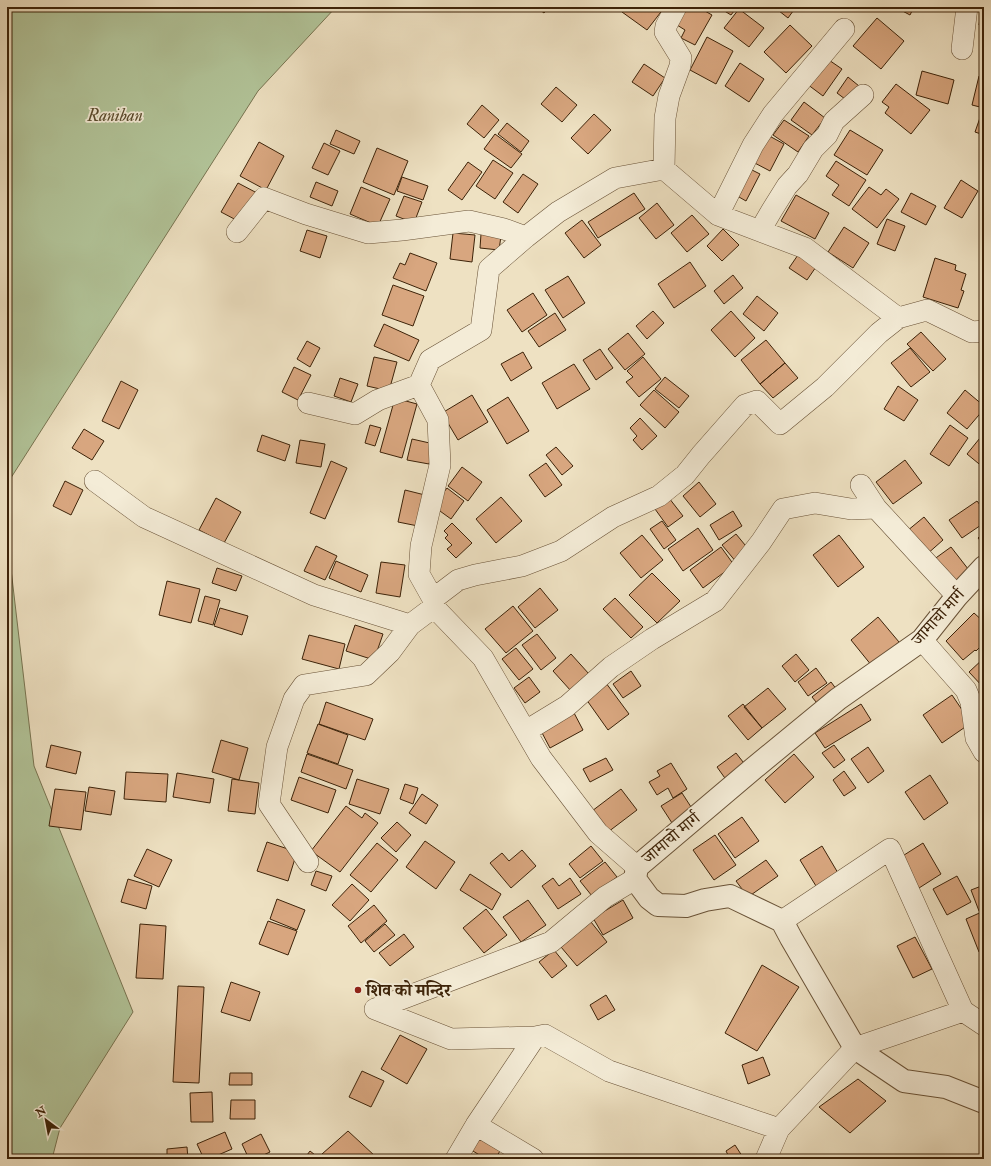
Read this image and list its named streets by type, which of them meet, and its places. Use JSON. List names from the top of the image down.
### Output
{
  "streets": {
    "street": ["जामाचो मार्ग"]
  },
  "parks": ["Raniban"],
  "places": ["शिव को मन्दिर"],
  "north": "top left"
}
